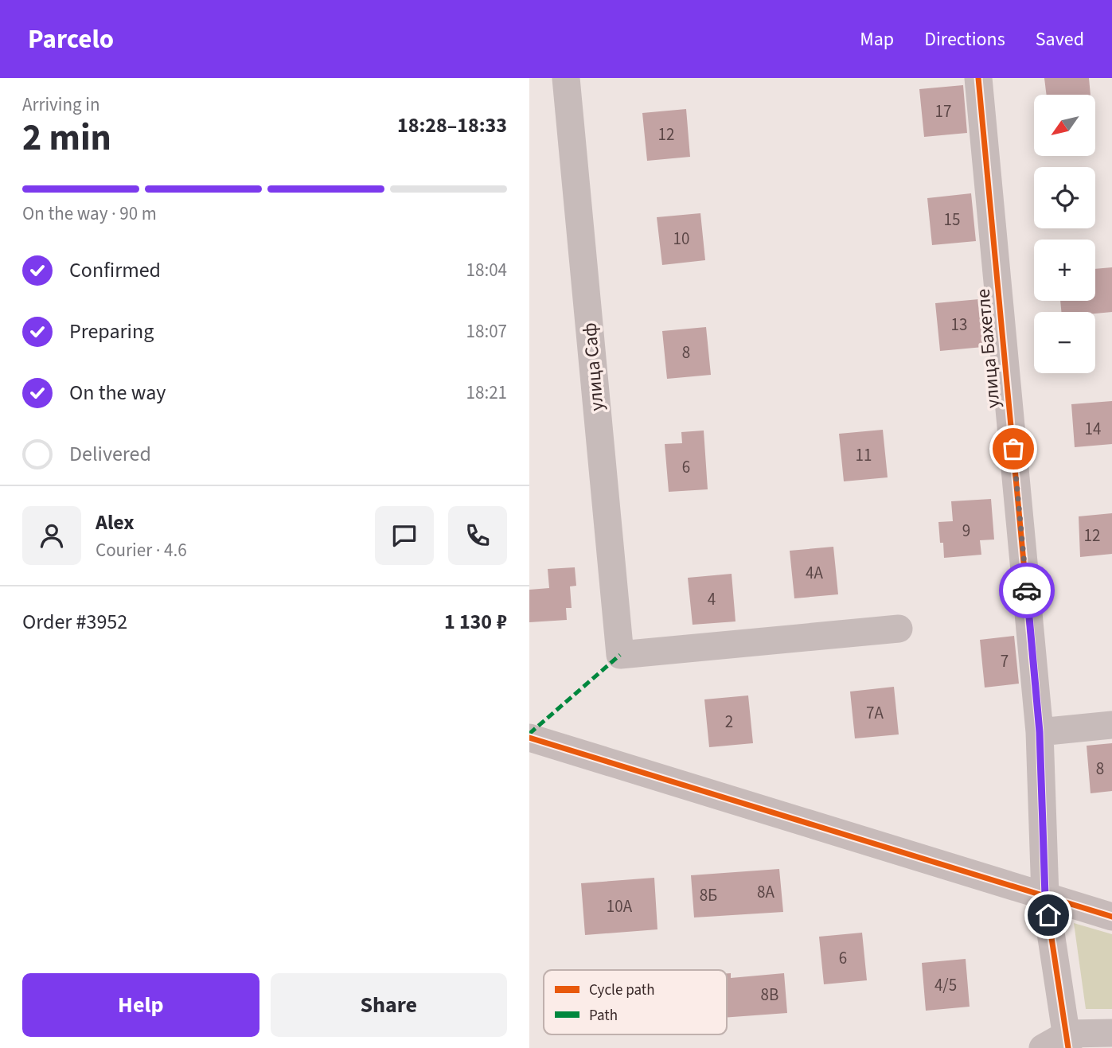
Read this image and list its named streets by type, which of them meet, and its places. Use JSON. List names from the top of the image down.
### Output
{
  "streets": {
    "street": ["улица Бахетле", "улица Саф"]
  },
  "house_numbers": [
    "17",
    "12",
    "15",
    "10",
    "13",
    "8",
    "14",
    "11",
    "6",
    "9",
    "12",
    "4А",
    "4",
    "7",
    "7А",
    "2",
    "8",
    "8А",
    "8Б",
    "10А",
    "6",
    "4/5",
    "8В"
  ],
  "legend": ["Cycle path", "Path"],
  "north": "bottom left",
  "page": {
    "header": "Parcelo",
    "nav": ["Map", "Directions", "Saved"],
    "heading": ["2 min", "Arriving in", "18:28–18:33"],
    "panel": [
      "Alex",
      "Courier · 4.6",
      "Order #3952",
      "1 130 ₽"
    ],
    "map_buttons": ["+", "−"],
    "bar": "On the way · 90 m",
    "list": [
      ["Confirmed", "18:04"],
      ["Preparing", "18:07"],
      ["On the way", "18:21"],
      "Delivered"
    ],
    "buttons": ["Help", "Share"]
  }
}
